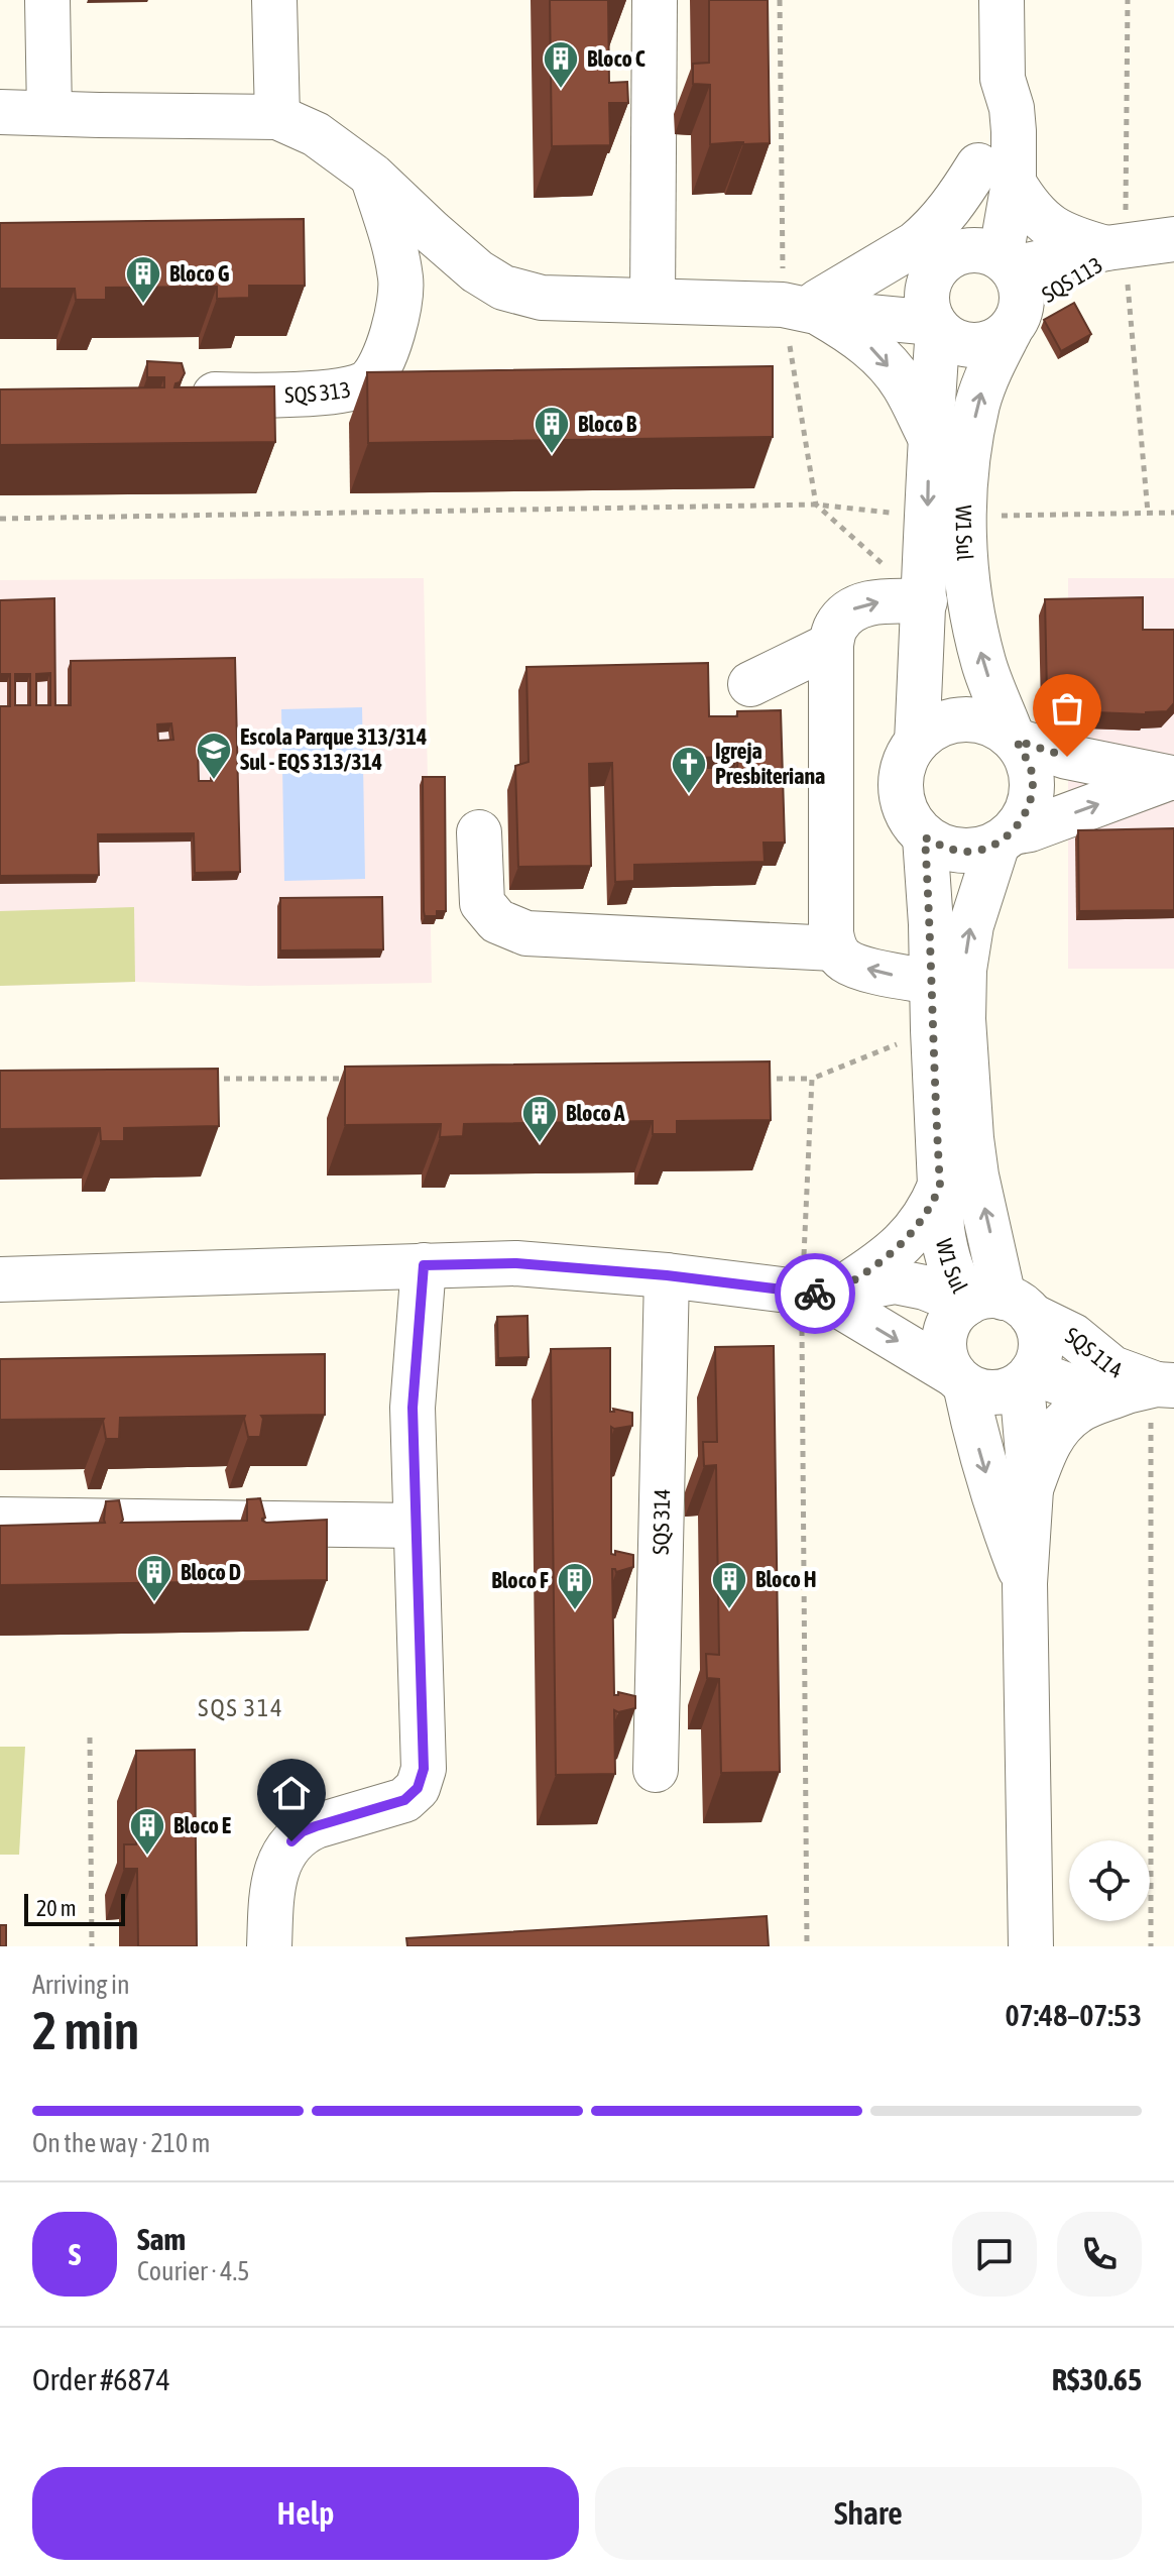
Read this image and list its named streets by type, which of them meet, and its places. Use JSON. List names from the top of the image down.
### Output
{
  "streets": {
    "street": [
      "SQS 113",
      "SQS 313",
      "W1 Sul",
      "SQS 114",
      "SQS 314"
    ]
  },
  "crossings": [
    ["SQS 113", "W1 Sul"],
    ["W1 Sul", "SQS 114"]
  ],
  "districts": ["SQS 314"],
  "places": {
    "building": [
      "Bloco C",
      "Bloco G",
      "Bloco B",
      "Bloco A",
      "Bloco D",
      "Bloco H",
      "Bloco F",
      "Bloco E"
    ],
    "school or university": ["Escola Parque 313/314 Sul - EQS 313/314"],
    "church": ["Igreja Presbiteriana"]
  },
  "scale_bar": "20 m",
  "page": {
    "scale": "20 m",
    "heading": ["2 min", "Arriving in", "07:48–07:53"],
    "panel": [
      "Sam",
      "Courier · 4.5",
      "Order #6874",
      "R$30.65"
    ],
    "bar": "On the way · 210 m",
    "round": "S",
    "buttons": ["Help", "Share"]
  }
}
